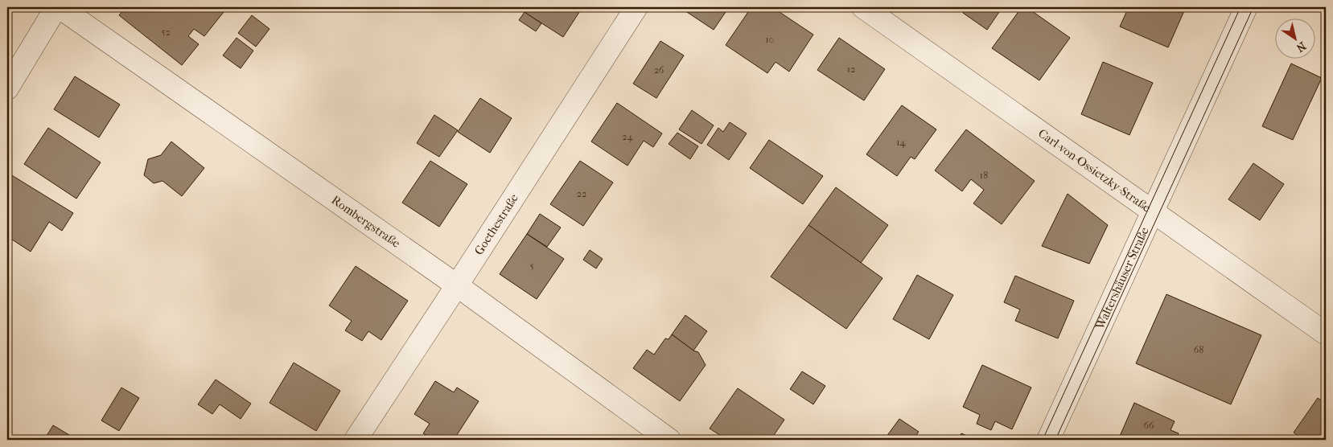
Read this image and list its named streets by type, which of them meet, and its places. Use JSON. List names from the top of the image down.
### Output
{
  "streets": {
    "street": [
      "Carl-von-Ossietzky-Straße",
      "Rombergstraße",
      "Goethestraße",
      "Waltershäuser Straße"
    ]
  },
  "crossings": [
    ["Carl-von-Ossietzky-Straße", "Waltershäuser Straße"],
    ["Rombergstraße", "Goethestraße"]
  ],
  "house_numbers": [
    "52",
    "10",
    "12",
    "26",
    "24",
    "14",
    "18",
    "22",
    "5",
    "68",
    "66"
  ],
  "north": "bottom right"
}
